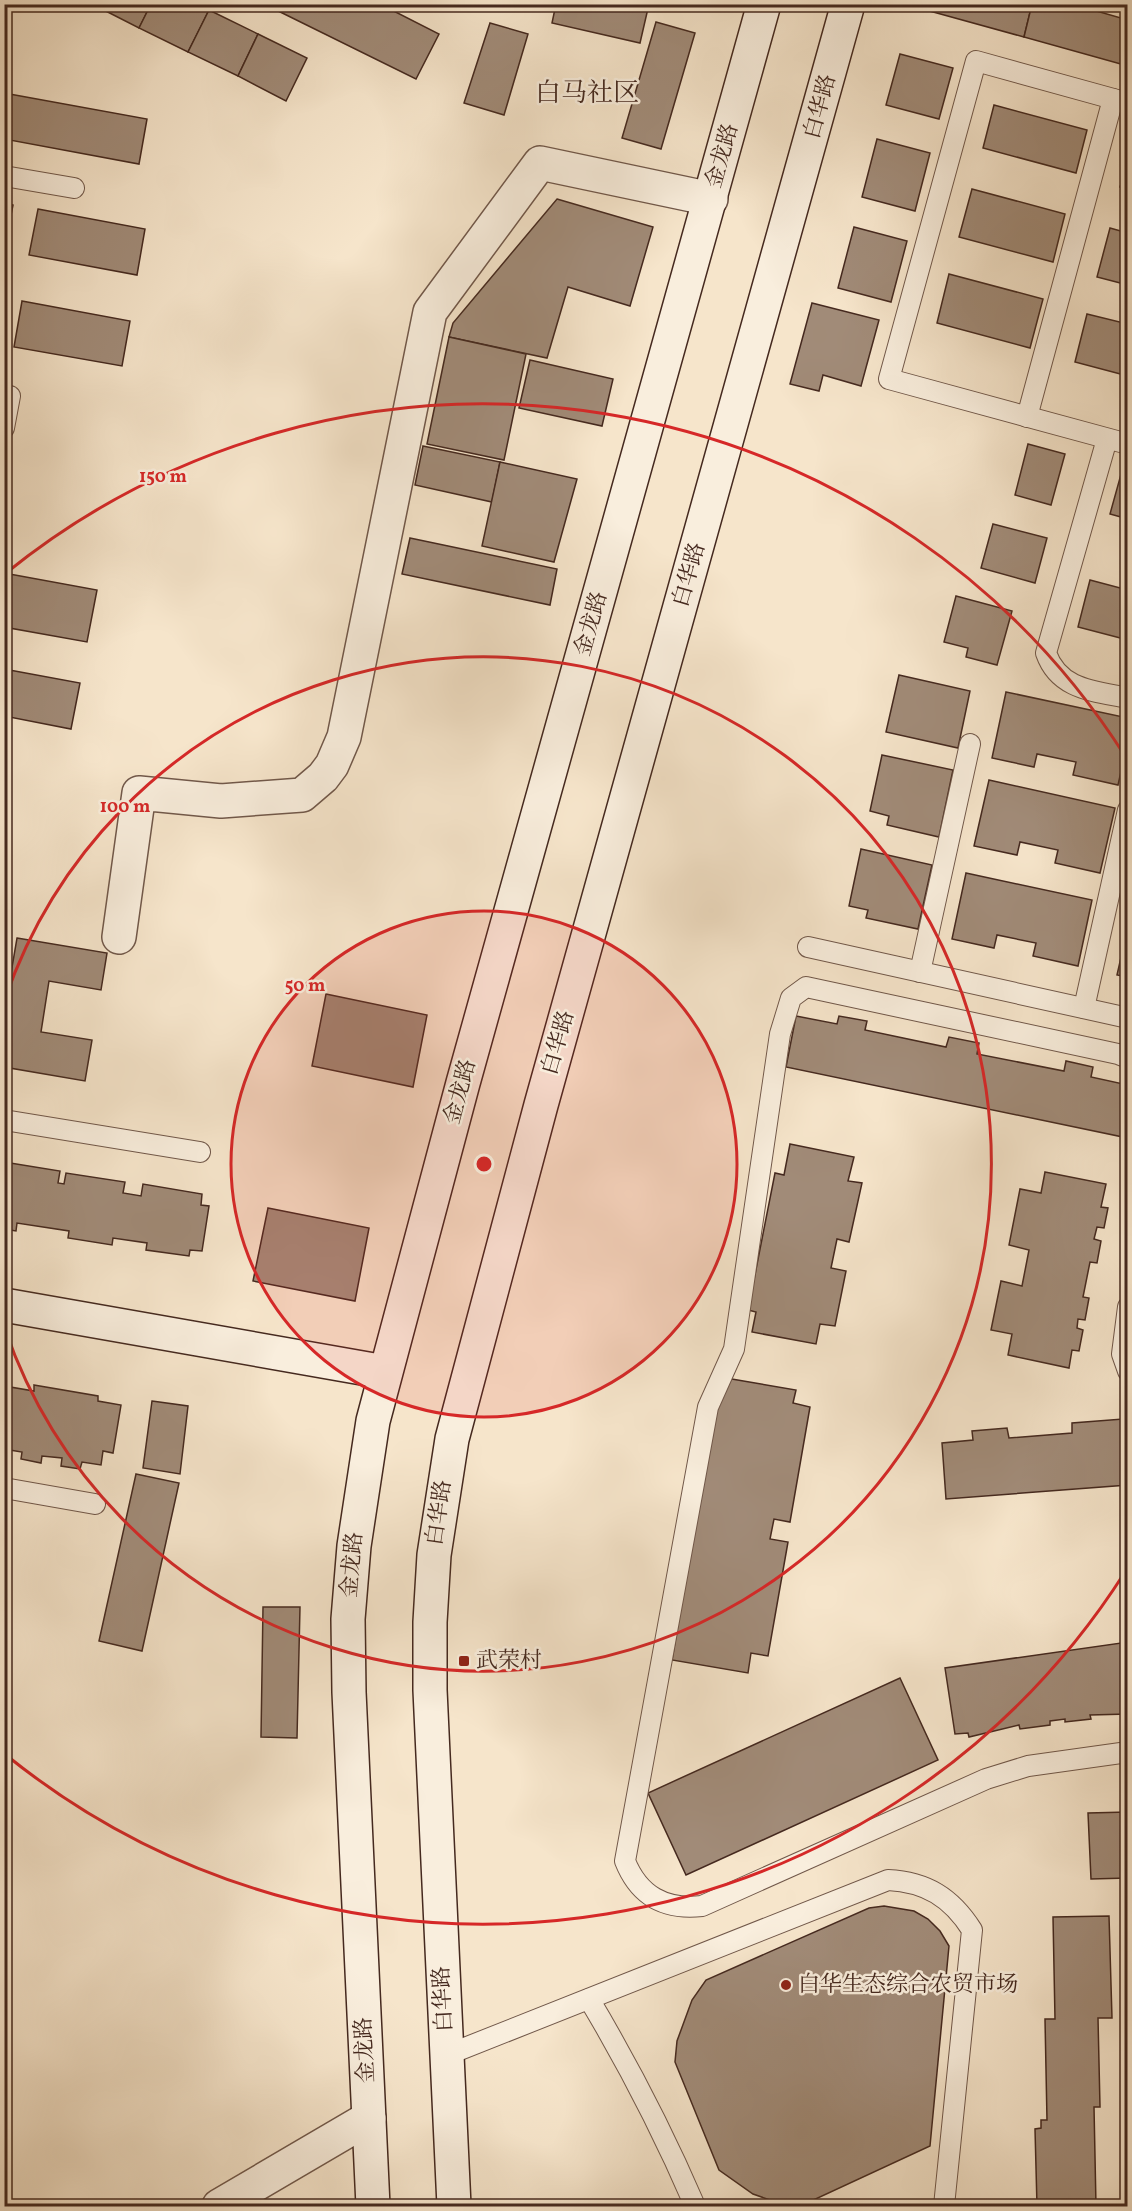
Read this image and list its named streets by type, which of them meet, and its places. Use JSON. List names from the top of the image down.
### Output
{
  "streets": {
    "main road": ["白华路", "金龙路"]
  },
  "districts": ["白马社区"],
  "places": {
    "transit": ["武荣村"],
    "other": ["白华生态综合农贸市场"]
  },
  "rings": ["150 m", "100 m", "50 m"]
}
